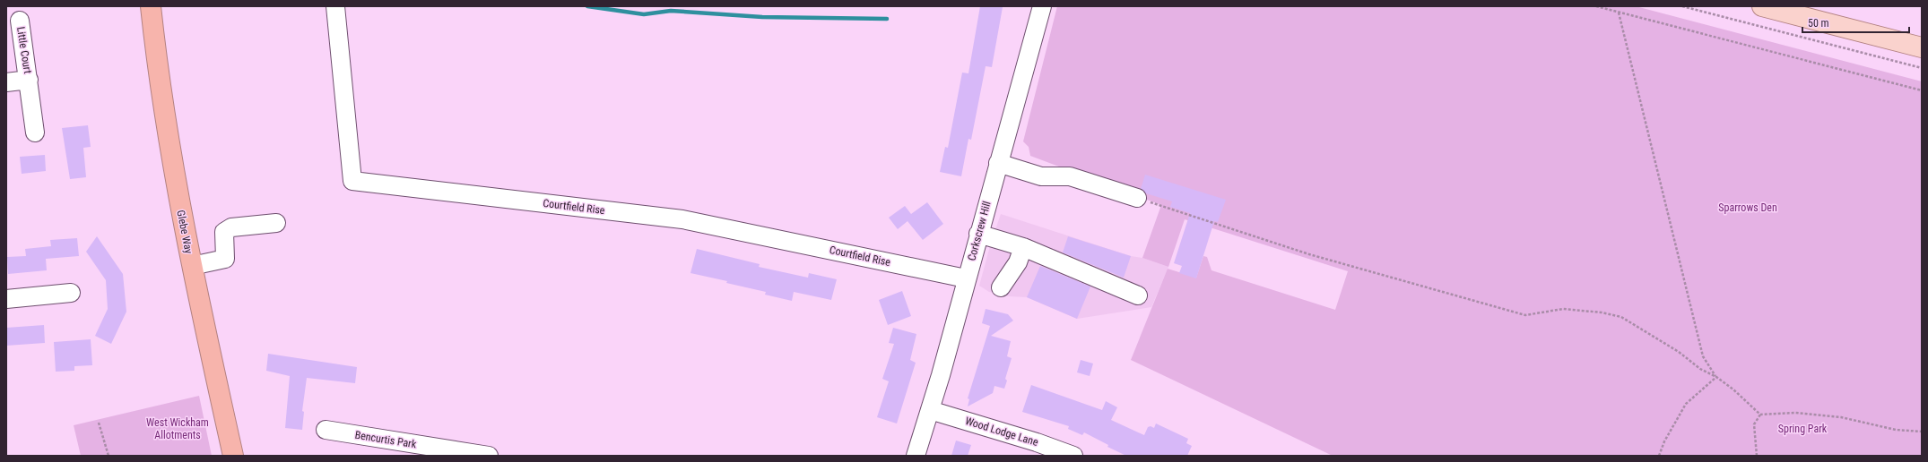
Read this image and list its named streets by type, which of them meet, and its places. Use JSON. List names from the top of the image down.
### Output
{
  "streets": {
    "highway": ["Glebe Way"],
    "street": [
      "Little Court",
      "Courtfield Rise",
      "Corkscrew Hill",
      "Wood Lodge Lane",
      "Bencurtis Park"
    ]
  },
  "crossings": [
    ["Courtfield Rise", "Corkscrew Hill"],
    ["Corkscrew Hill", "Wood Lodge Lane"]
  ],
  "parks": ["Sparrows Den", "West Wickham Allotments", "Spring Park"],
  "scale_bar": "50 m"
}
